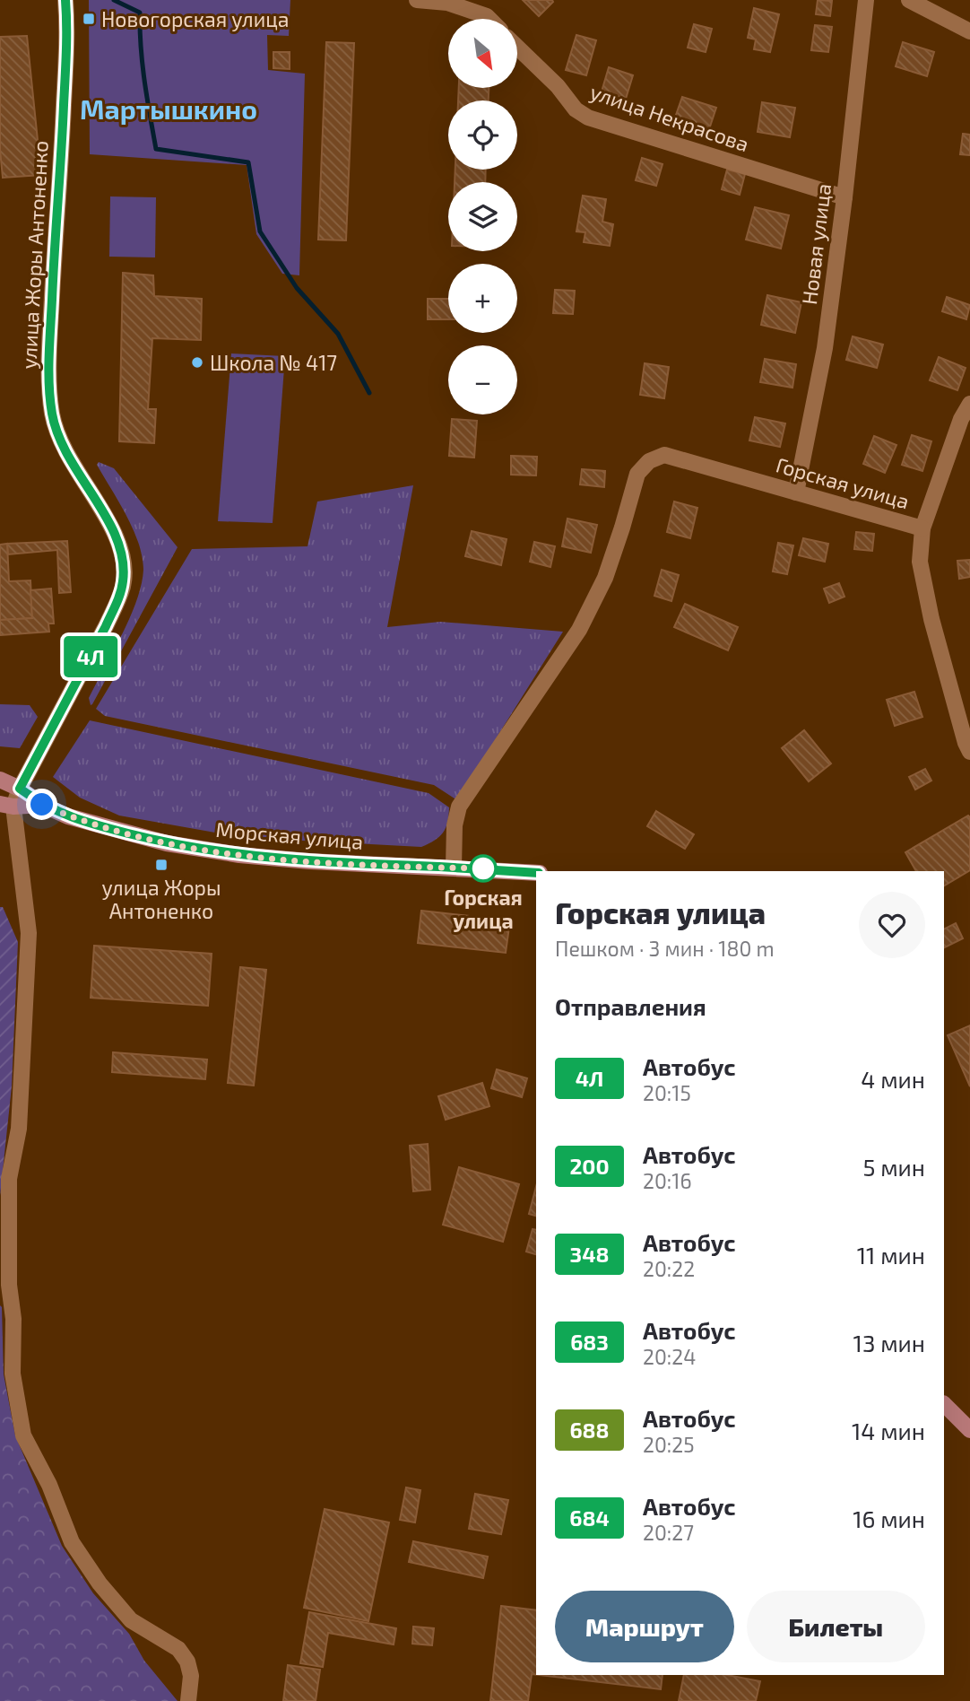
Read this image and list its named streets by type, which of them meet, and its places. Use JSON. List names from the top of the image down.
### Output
{
  "streets": {
    "main road": ["Морская улица"],
    "street": [
      "улица Некрасова",
      "Новая улица",
      "улица Жоры Антоненко",
      "Горская улица"
    ]
  },
  "crossings": [
    ["улица Некрасова", "Новая улица"],
    ["Новая улица", "Горская улица"],
    ["улица Жоры Антоненко", "Морская улица"],
    ["Горская улица", "Морская улица"]
  ],
  "districts": ["Мартышкино"],
  "places": {
    "transit": ["Новогорская улица", "улица Жоры Антоненко"],
    "other": ["Школа № 417", "Горская улица"]
  },
  "lines": ["bus line 4Л"],
  "north": "bottom right",
  "page": {
    "on_map": "4Л",
    "map_buttons": ["+", "−"],
    "heading": [
      ["Горская улица", "Пешком · 3 мин · 180 m"],
      "Отправления"
    ],
    "list": [
      {
        "mark": "4Л",
        "name": "Автобус",
        "note": "20:15",
        "value": "4 мин"
      },
      {
        "mark": "200",
        "name": "Автобус",
        "note": "20:16",
        "value": "5 мин"
      },
      {
        "mark": "348",
        "name": "Автобус",
        "note": "20:22",
        "value": "11 мин"
      },
      {
        "mark": "683",
        "name": "Автобус",
        "note": "20:24",
        "value": "13 мин"
      },
      {
        "mark": "688",
        "name": "Автобус",
        "note": "20:25",
        "value": "14 мин"
      },
      {
        "mark": "684",
        "name": "Автобус",
        "note": "20:27",
        "value": "16 мин"
      }
    ],
    "buttons": ["Маршрут", "Билеты"]
  }
}
